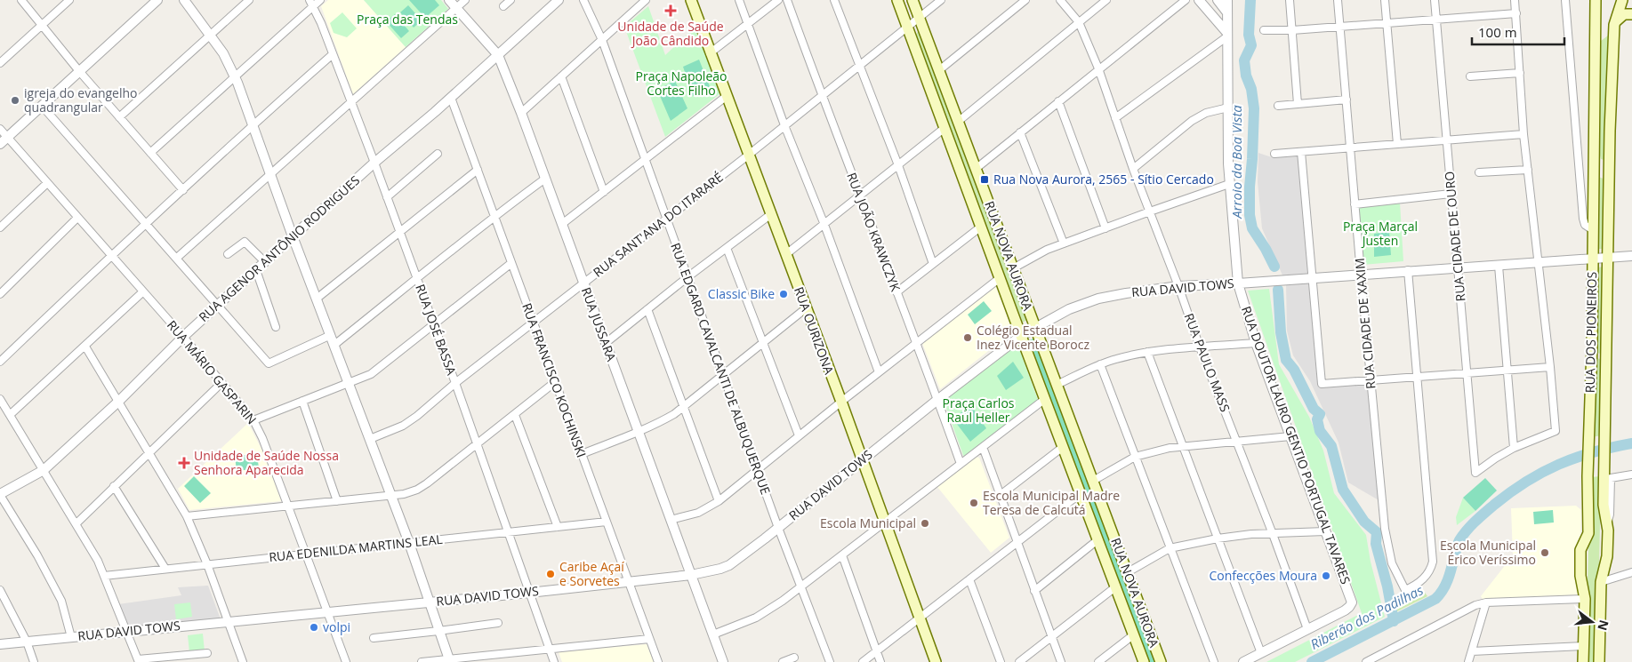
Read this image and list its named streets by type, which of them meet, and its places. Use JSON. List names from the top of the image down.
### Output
{
  "streets": {
    "main road": ["RUA NOVA AURORA", "RUA OURIZONA", "RUA DOS PIONEIROS"],
    "street": [
      "RUA SANT'ANA DO ITARARÉ",
      "RUA JOÃO KRAWCZYK",
      "RUA CIDADE DE OURO",
      "RUA AGENOR ANTÔNIO RODRIGUES",
      "RUA DAVID TOWS",
      "RUA CIDADE DE XAXIM",
      "RUA JUSSARA",
      "RUA JOSÉ BASSA",
      "RUA PAULO MASS",
      "RUA EDGARD CAVALCANTI DE ALBUQUERQUE",
      "RUA MÁRIO GASPARIN",
      "RUA FRANCISCO KOCHINSKI",
      "RUA DOUTOR LAURO GENTIO PORTUGAL TAVARES",
      "RUA EDENILDA MARTINS LEAL"
    ]
  },
  "crossings": [
    ["RUA SANT'ANA DO ITARARÉ", "RUA JOÃO KRAWCZYK"],
    ["RUA SANT'ANA DO ITARARÉ", "RUA NOVA AURORA"],
    ["RUA SANT'ANA DO ITARARÉ", "RUA JUSSARA"],
    ["RUA SANT'ANA DO ITARARÉ", "RUA JOSÉ BASSA"],
    ["RUA SANT'ANA DO ITARARÉ", "RUA OURIZONA"],
    ["RUA SANT'ANA DO ITARARÉ", "RUA EDGARD CAVALCANTI DE ALBUQUERQUE"],
    ["RUA SANT'ANA DO ITARARÉ", "RUA FRANCISCO KOCHINSKI"],
    ["RUA JOÃO KRAWCZYK", "RUA DAVID TOWS"],
    ["RUA CIDADE DE OURO", "RUA DAVID TOWS"],
    ["RUA AGENOR ANTÔNIO RODRIGUES", "RUA JUSSARA"],
    ["RUA AGENOR ANTÔNIO RODRIGUES", "RUA JOSÉ BASSA"],
    ["RUA AGENOR ANTÔNIO RODRIGUES", "RUA MÁRIO GASPARIN"],
    ["RUA AGENOR ANTÔNIO RODRIGUES", "RUA FRANCISCO KOCHINSKI"],
    ["RUA NOVA AURORA", "RUA DAVID TOWS"],
    ["RUA DAVID TOWS", "RUA CIDADE DE XAXIM"],
    ["RUA DAVID TOWS", "RUA JUSSARA"],
    ["RUA DAVID TOWS", "RUA JOSÉ BASSA"],
    ["RUA DAVID TOWS", "RUA OURIZONA"],
    ["RUA DAVID TOWS", "RUA DOS PIONEIROS"],
    ["RUA DAVID TOWS", "RUA PAULO MASS"],
    ["RUA DAVID TOWS", "RUA EDGARD CAVALCANTI DE ALBUQUERQUE"],
    ["RUA DAVID TOWS", "RUA MÁRIO GASPARIN"],
    ["RUA DAVID TOWS", "RUA FRANCISCO KOCHINSKI"],
    ["RUA DAVID TOWS", "RUA DOUTOR LAURO GENTIO PORTUGAL TAVARES"],
    ["RUA JOSÉ BASSA", "RUA EDENILDA MARTINS LEAL"],
    ["RUA PAULO MASS", "RUA DOUTOR LAURO GENTIO PORTUGAL TAVARES"],
    ["RUA MÁRIO GASPARIN", "RUA EDENILDA MARTINS LEAL"],
    ["RUA FRANCISCO KOCHINSKI", "RUA EDENILDA MARTINS LEAL"]
  ],
  "water": ["Arroio da Boa Vista", "Riberão dos Padilhas"],
  "parks": [
    "Praça das Tendas",
    "Praça Napoleão Cortes Filho",
    "Praça Marçal Justen",
    "Praça Carlos Raul Heller"
  ],
  "places": {
    "health": ["Unidade de Saúde João Cândido", "Unidade de Saúde Nossa Senhora Aparecida"],
    "other": [
      "igreja do evangelho quadrangular",
      "Classic Bike",
      "Colégio Estadual Inez Vicente Borocz",
      "Escola Municipal Madre Teresa de Calcutá",
      "Escola Municipal",
      "Escola Municipal Érico Veríssimo",
      "Caribe Açaí e Sorvetes",
      "Confecções Moura",
      "volpi"
    ],
    "transit": ["Rua Nova Aurora, 2565 - Sítio Cercado"]
  },
  "scale_bar": "100 m",
  "north": "right"
}
